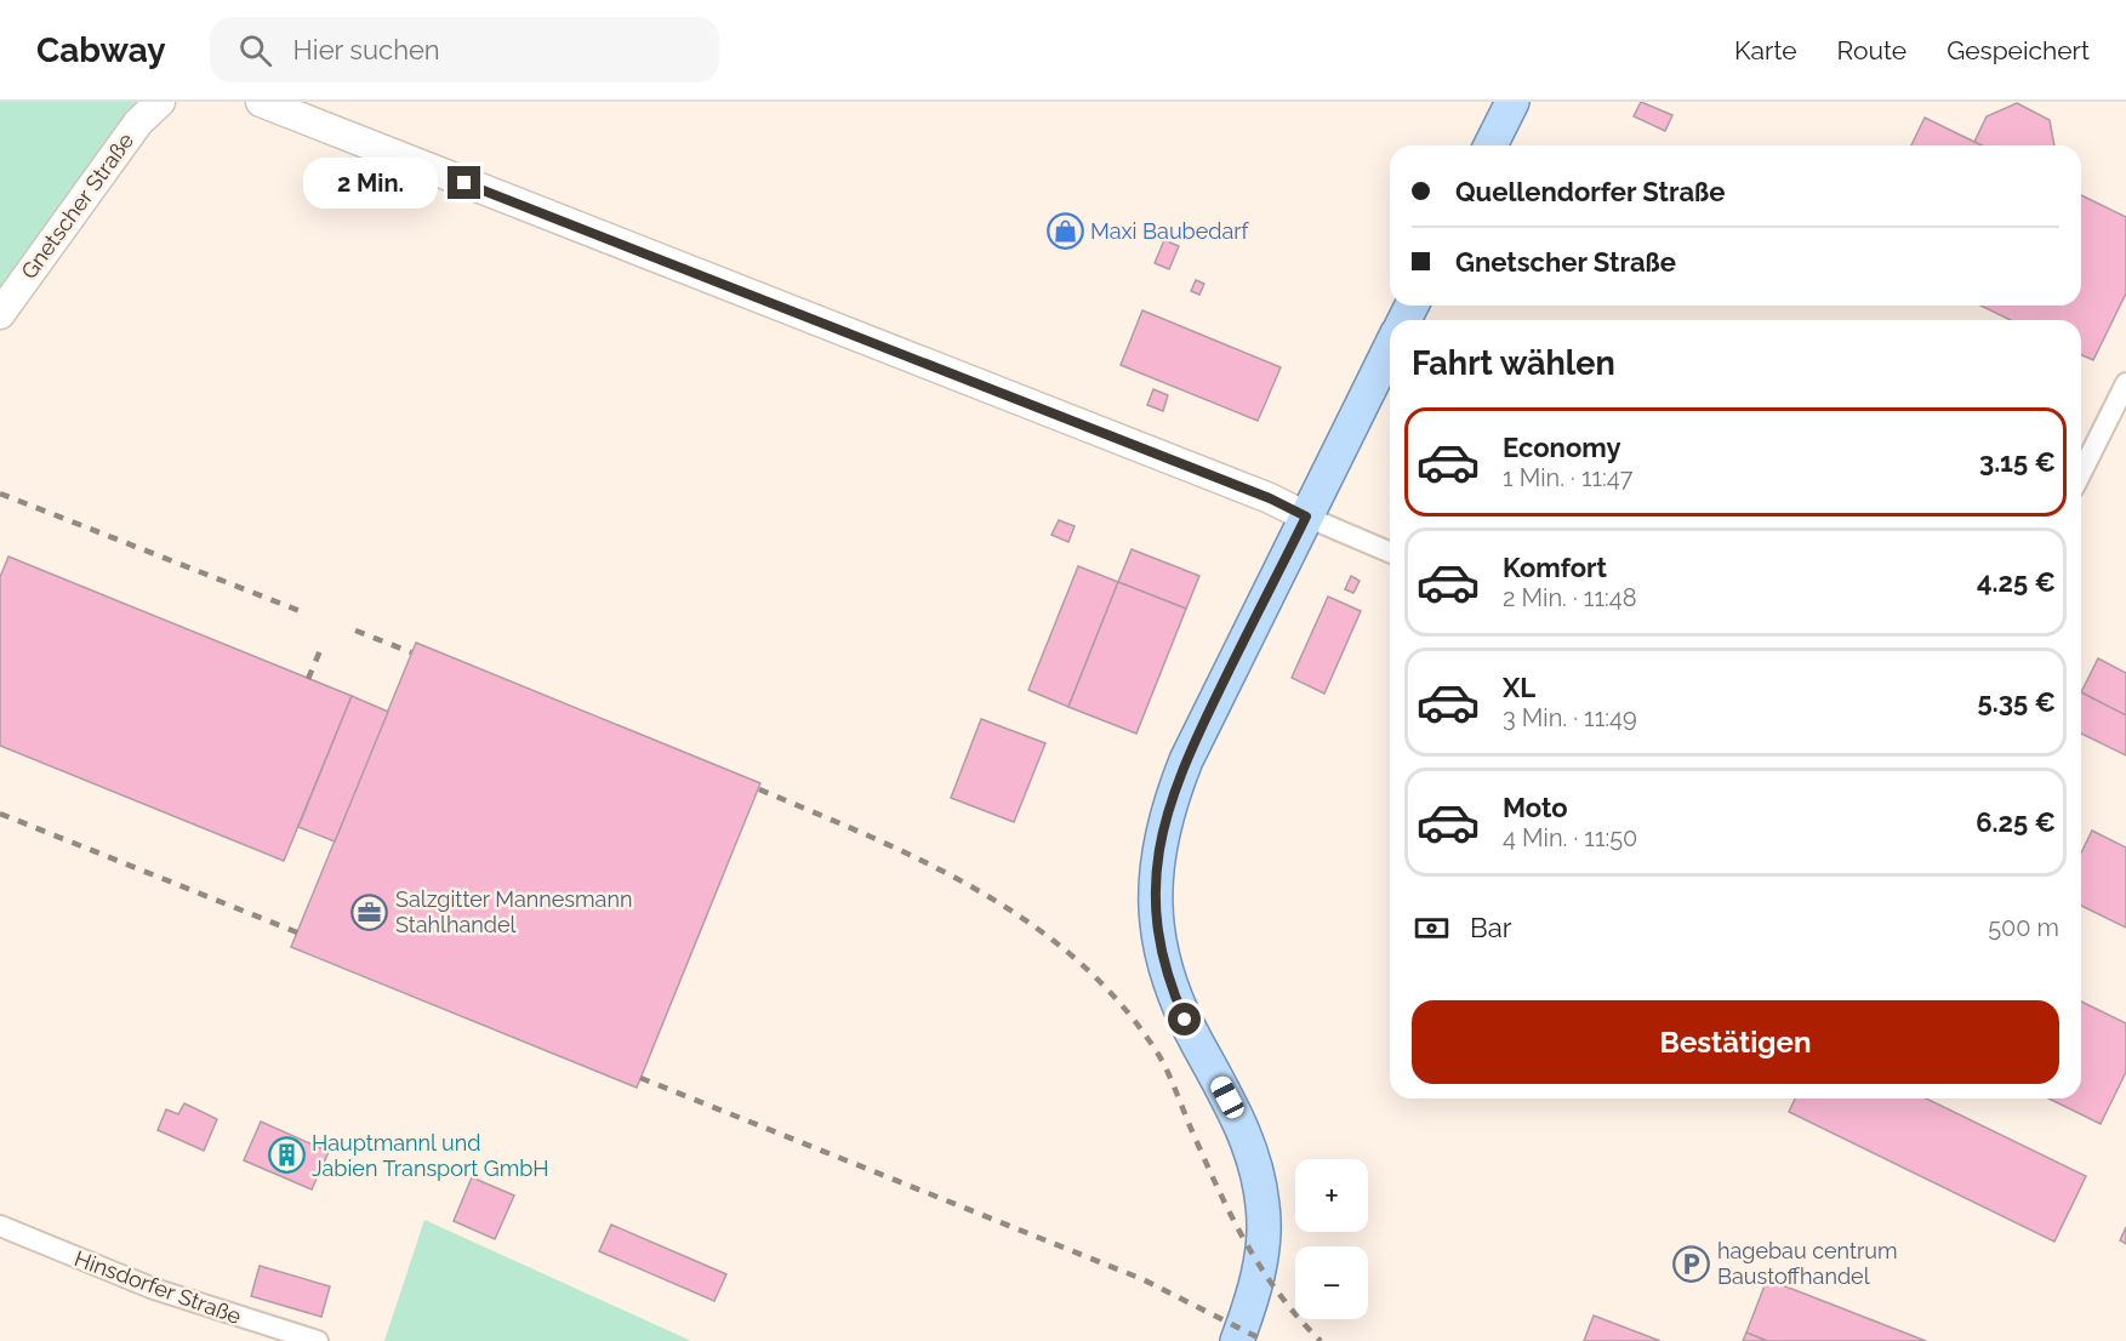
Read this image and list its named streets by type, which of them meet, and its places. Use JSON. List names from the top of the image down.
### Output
{
  "streets": {
    "main road": ["Gnetscher Straße"],
    "street": ["Hinsdorfer Straße"]
  },
  "places": {
    "shop": ["Maxi Baubedarf"],
    "office": ["Salzgitter Mannesmann Stahlhandel"],
    "building": ["Hauptmannl und Jabien Transport GmbH"],
    "parking": ["hagebau centrum Baustoffhandel"]
  },
  "page": {
    "header": "Cabway",
    "search": "Hier suchen",
    "nav": ["Karte", "Route", "Gespeichert"],
    "banner": ["Quellendorfer Straße", "Gnetscher Straße"],
    "bubble": "2 Min.",
    "heading": "Fahrt wählen",
    "list": [
      {
        "name": "Economy",
        "note": "1 Min. · 11:47",
        "value": "3.15 €"
      },
      {
        "name": "Komfort",
        "note": "2 Min. · 11:48",
        "value": "4.25 €"
      },
      {
        "name": "XL",
        "note": "3 Min. · 11:49",
        "value": "5.35 €"
      },
      {
        "name": "Moto",
        "note": "4 Min. · 11:50",
        "value": "6.25 €"
      }
    ],
    "pay": ["Bar", "500 m"],
    "buttons": "Bestätigen",
    "map_buttons": ["+", "−"]
  }
}
